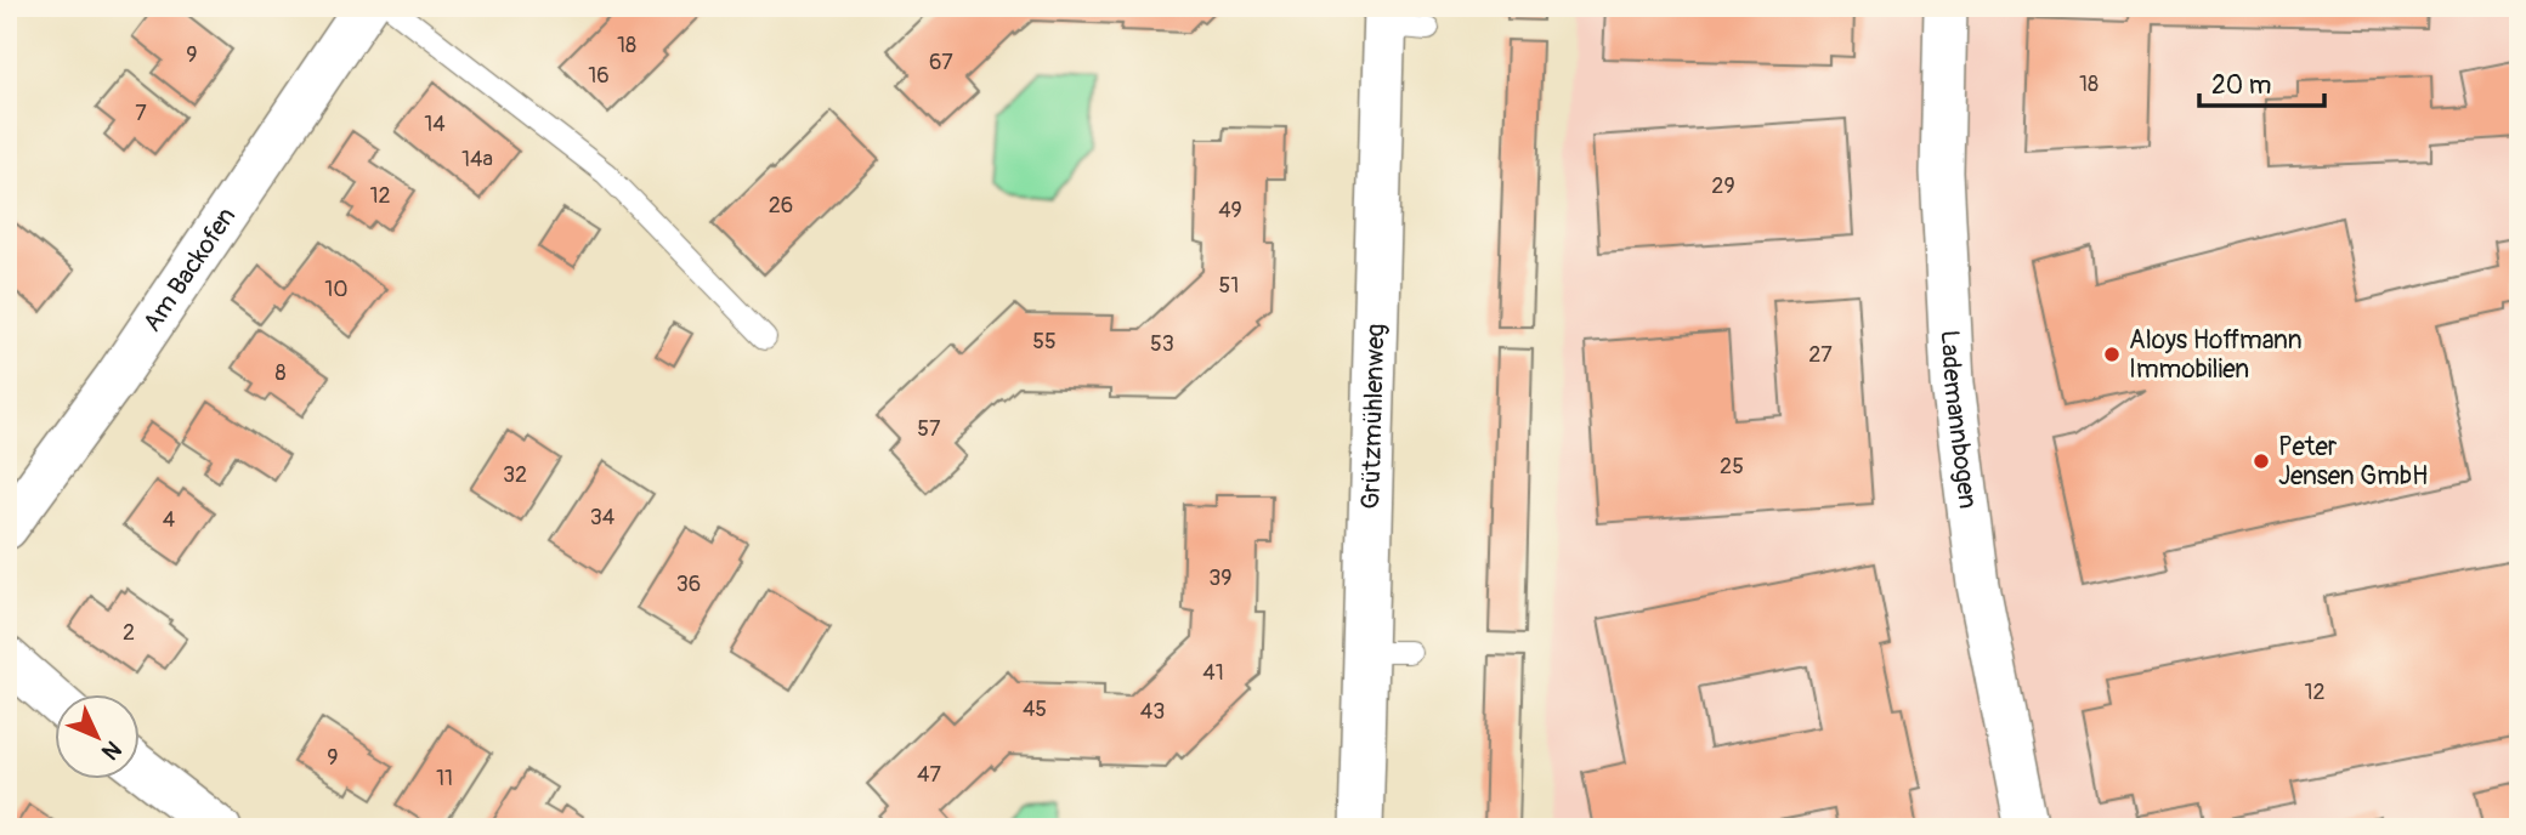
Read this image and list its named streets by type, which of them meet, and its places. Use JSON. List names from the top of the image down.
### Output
{
  "streets": {
    "street": ["Am Backofen", "Grützmühlenweg", "Lademannbogen"]
  },
  "places": ["Aloys Hoffmann Immobilien", "Peter Jensen GmbH"],
  "house_numbers": [
    "18",
    "9",
    "67",
    "16",
    "18",
    "7",
    "14",
    "14a",
    "29",
    "12",
    "26",
    "49",
    "51",
    "10",
    "55",
    "53",
    "27",
    "8",
    "57",
    "25",
    "32",
    "34",
    "4",
    "39",
    "36",
    "2",
    "41",
    "12",
    "45",
    "43",
    "9",
    "47",
    "11"
  ],
  "scale_bar": "20 m",
  "north": "bottom right"
}
